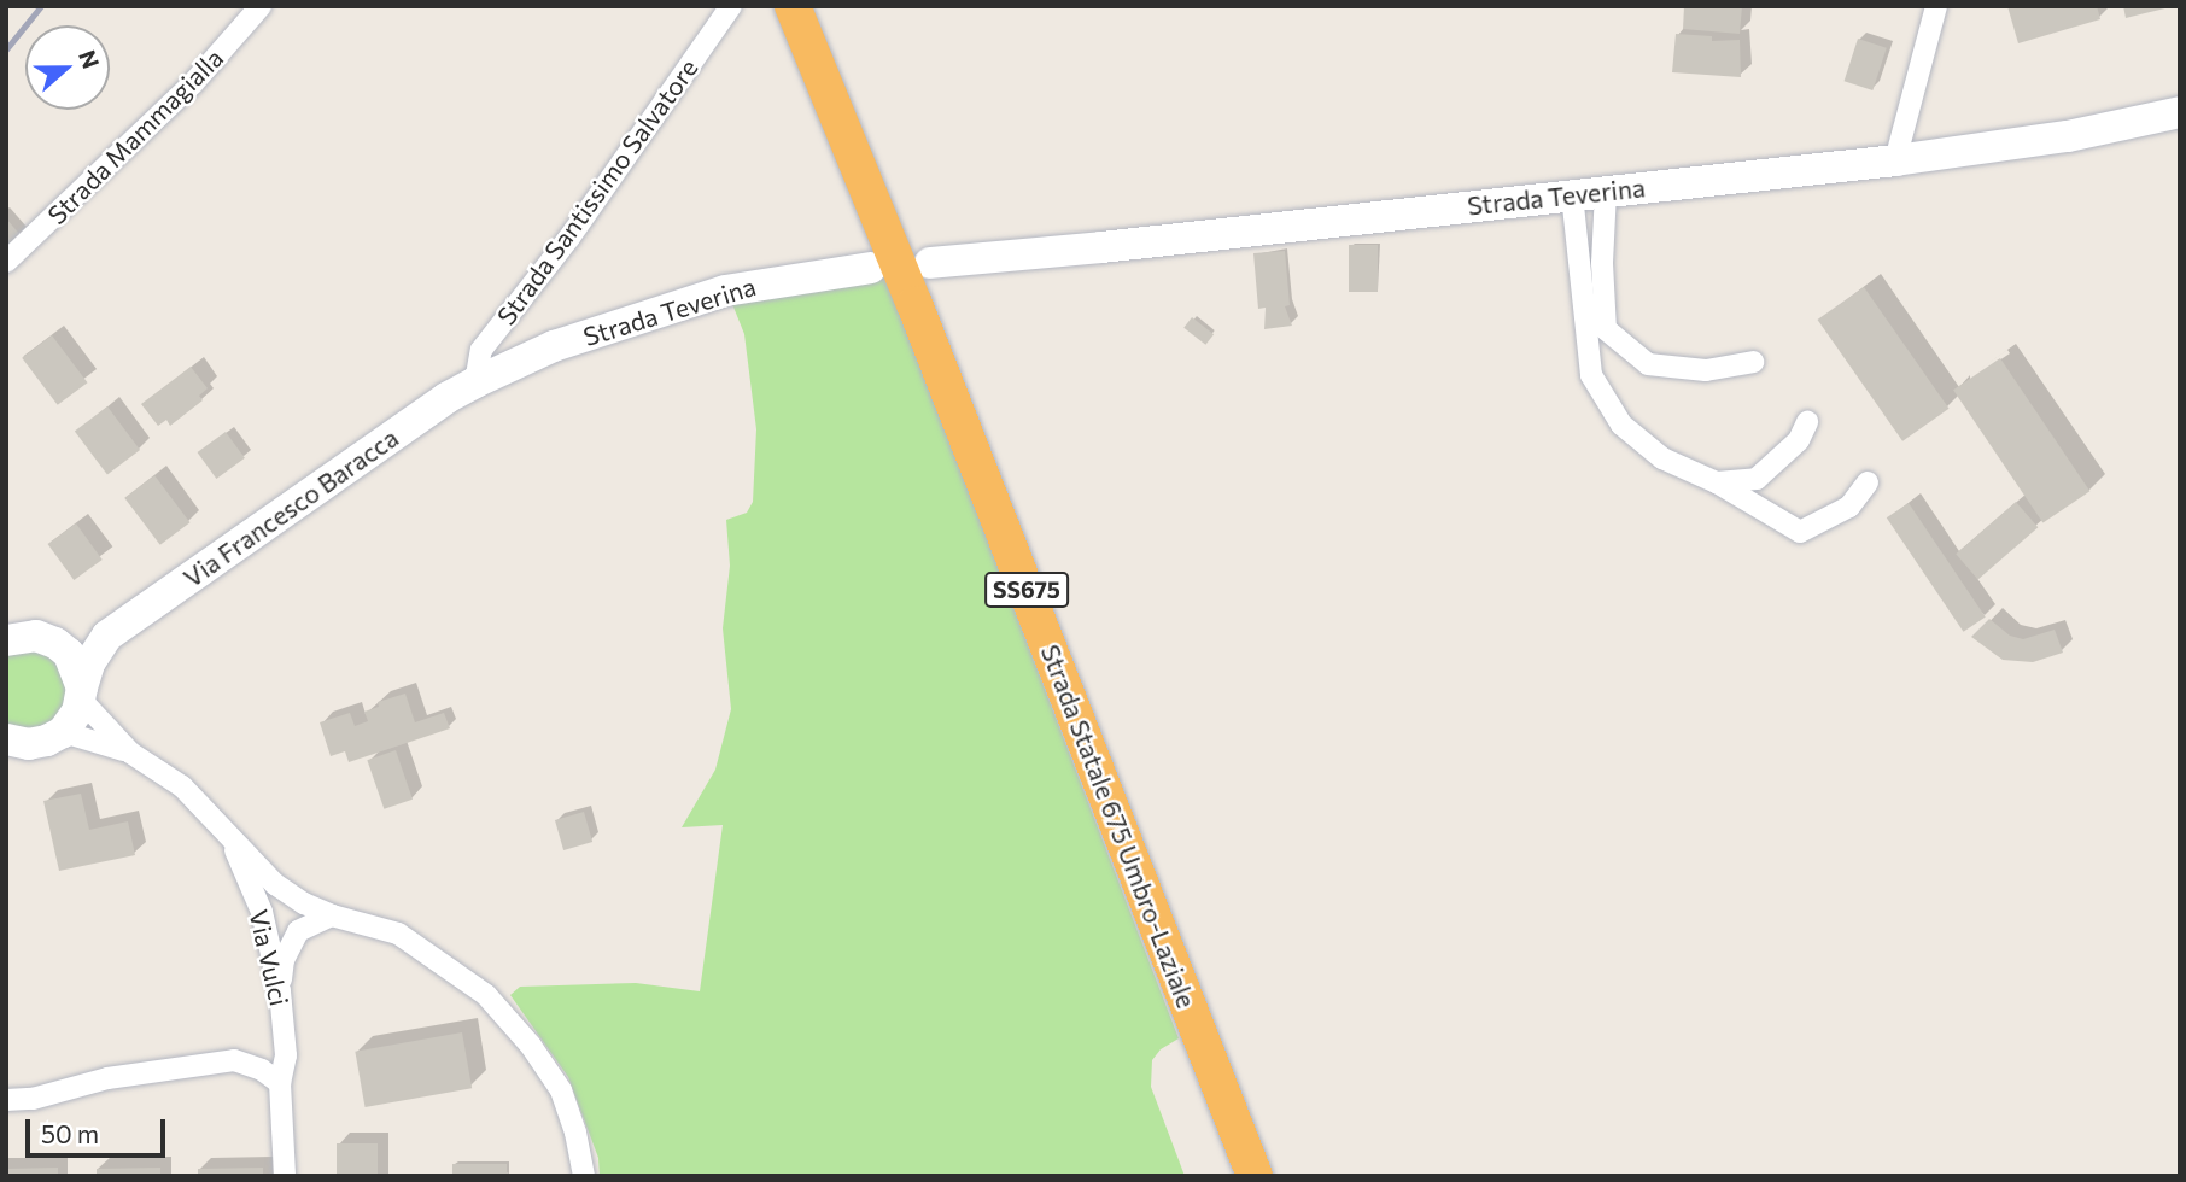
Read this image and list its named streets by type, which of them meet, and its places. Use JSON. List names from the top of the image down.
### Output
{
  "streets": {
    "highway": ["SS675", "Strada Statale 675 Umbro-Laziale"],
    "main road": ["Strada Teverina", "Via Francesco Baracca"],
    "street": ["Strada Mammagialla", "Strada Santissimo Salvatore", "Via Vulci"]
  },
  "crossings": [
    ["Strada Santissimo Salvatore", "Strada Teverina"],
    ["Strada Santissimo Salvatore", "Via Francesco Baracca"],
    ["Strada Teverina", "Via Francesco Baracca"]
  ],
  "scale_bar": "50 m",
  "north": "right"
}
